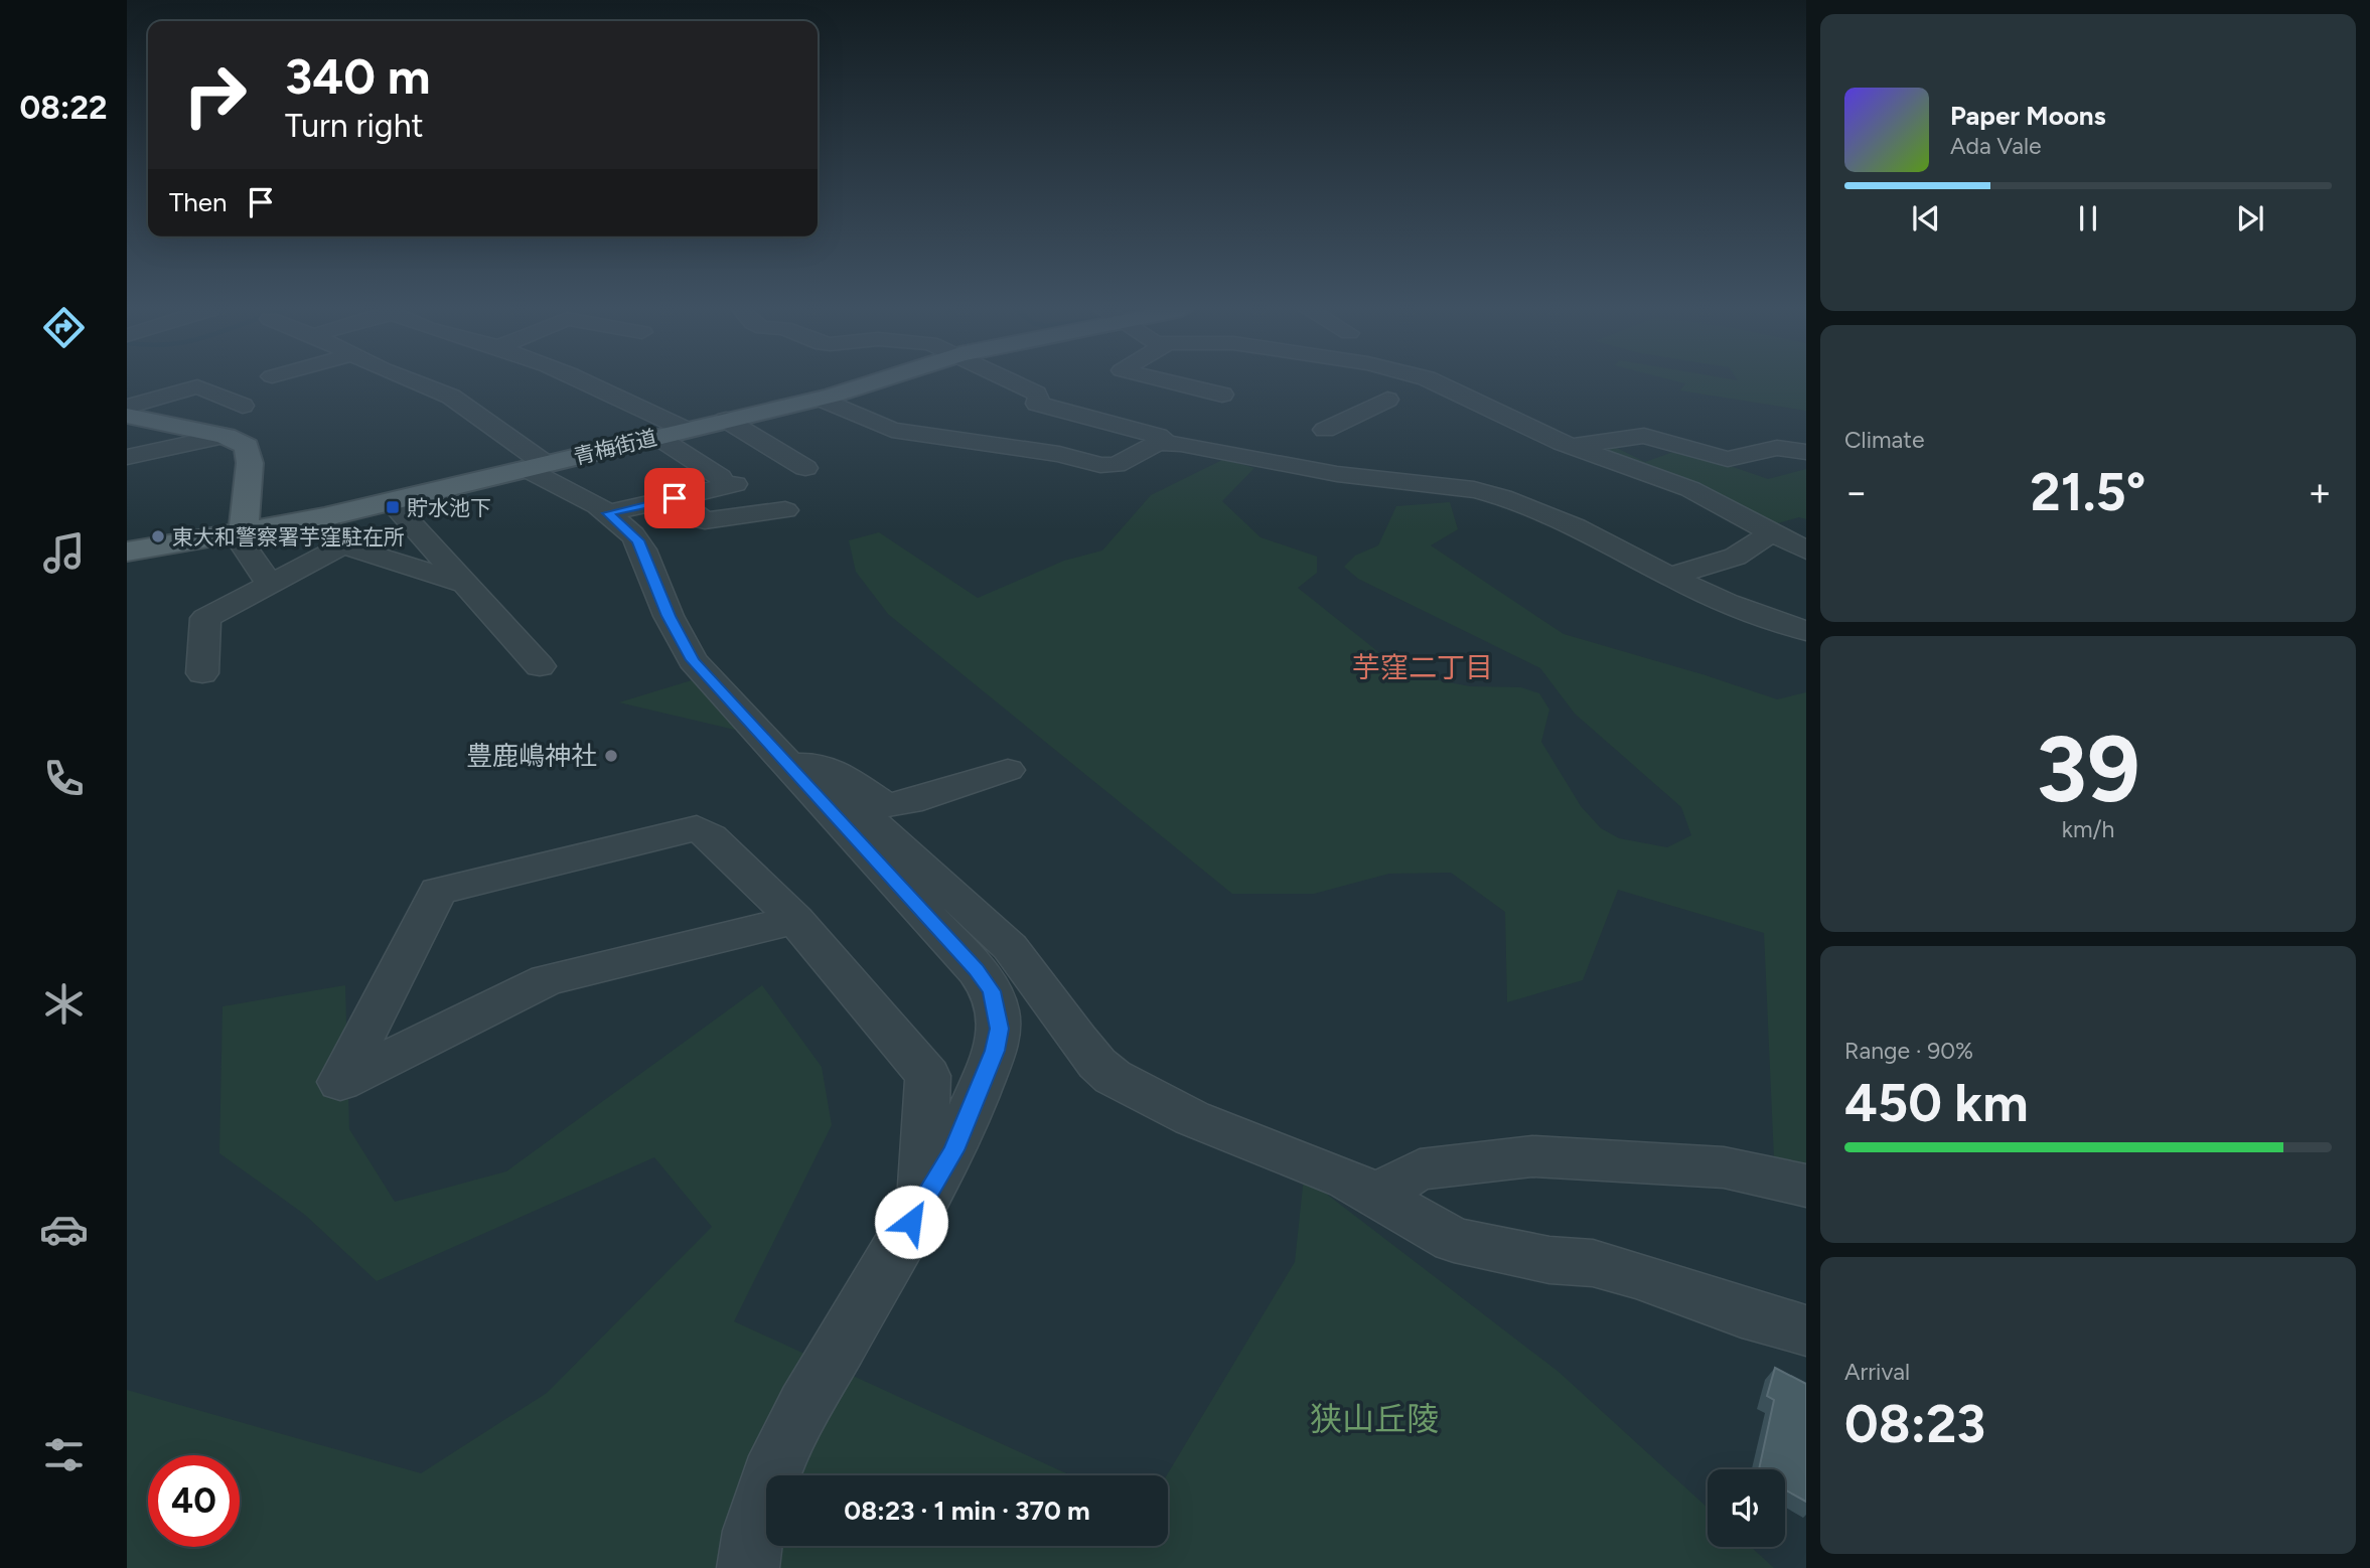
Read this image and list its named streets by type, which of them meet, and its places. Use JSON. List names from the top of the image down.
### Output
{
  "streets": {
    "main road": ["青梅街道"]
  },
  "districts": ["芋窪二丁目"],
  "parks": ["狭山丘陵"],
  "places": {
    "transit": ["貯水池下"],
    "other": ["東大和警察署芋窪駐在所", "豊鹿嶋神社"]
  },
  "page": {
    "tabs": "08:22",
    "turn": ["340 m", "Turn right"],
    "song": ["Paper Moons", "Ada Vale"],
    "then": "Then",
    "tile": [
      "Climate",
      ["39", "km/h"],
      ["Range · 90%", "450 km"],
      ["Arrival", "08:23"]
    ],
    "heat": ["−", "21.5°", "+"],
    "limit": "40",
    "trip": "08:23 · 1 min · 370 m"
  }
}
